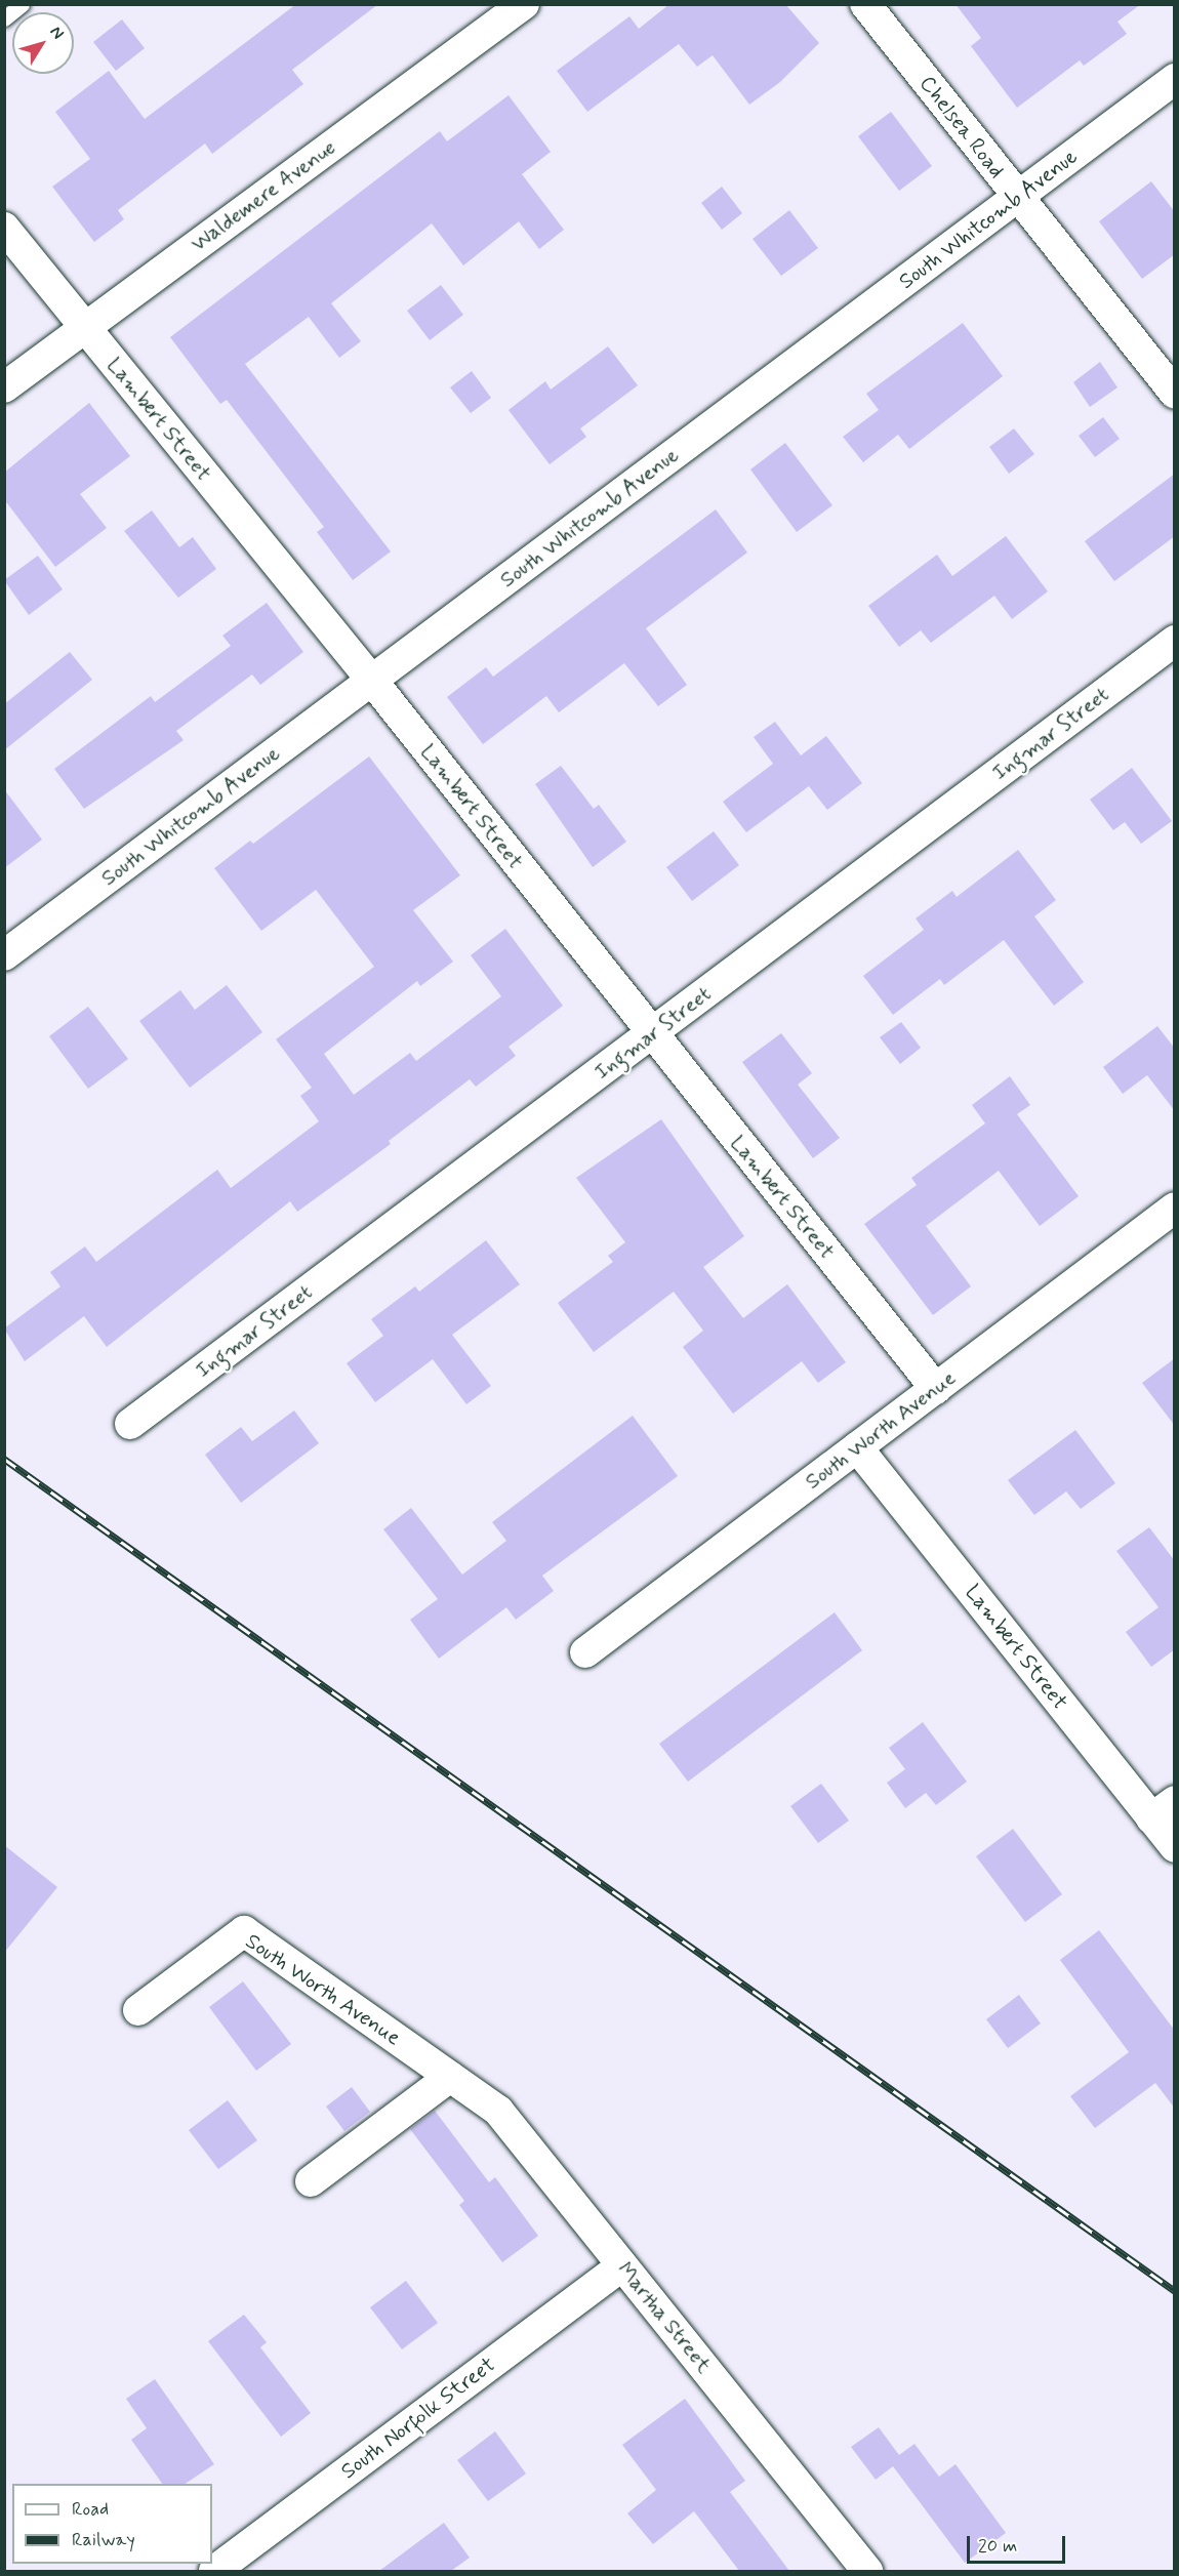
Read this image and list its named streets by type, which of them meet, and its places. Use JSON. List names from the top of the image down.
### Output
{
  "streets": {
    "street": [
      "Chelsea Road",
      "Waldemere Avenue",
      "South Whitcomb Avenue",
      "Lambert Street",
      "Ingmar Street",
      "South Worth Avenue",
      "Martha Street",
      "South Norfolk Street"
    ]
  },
  "crossings": [
    ["Chelsea Road", "South Whitcomb Avenue"],
    ["Waldemere Avenue", "Lambert Street"],
    ["South Whitcomb Avenue", "Lambert Street"],
    ["Lambert Street", "Ingmar Street"],
    ["Lambert Street", "South Worth Avenue"],
    ["South Worth Avenue", "Martha Street"],
    ["Martha Street", "South Norfolk Street"]
  ],
  "legend": ["Road", "Railway"],
  "scale_bar": "20 m",
  "north": "top right"
}
